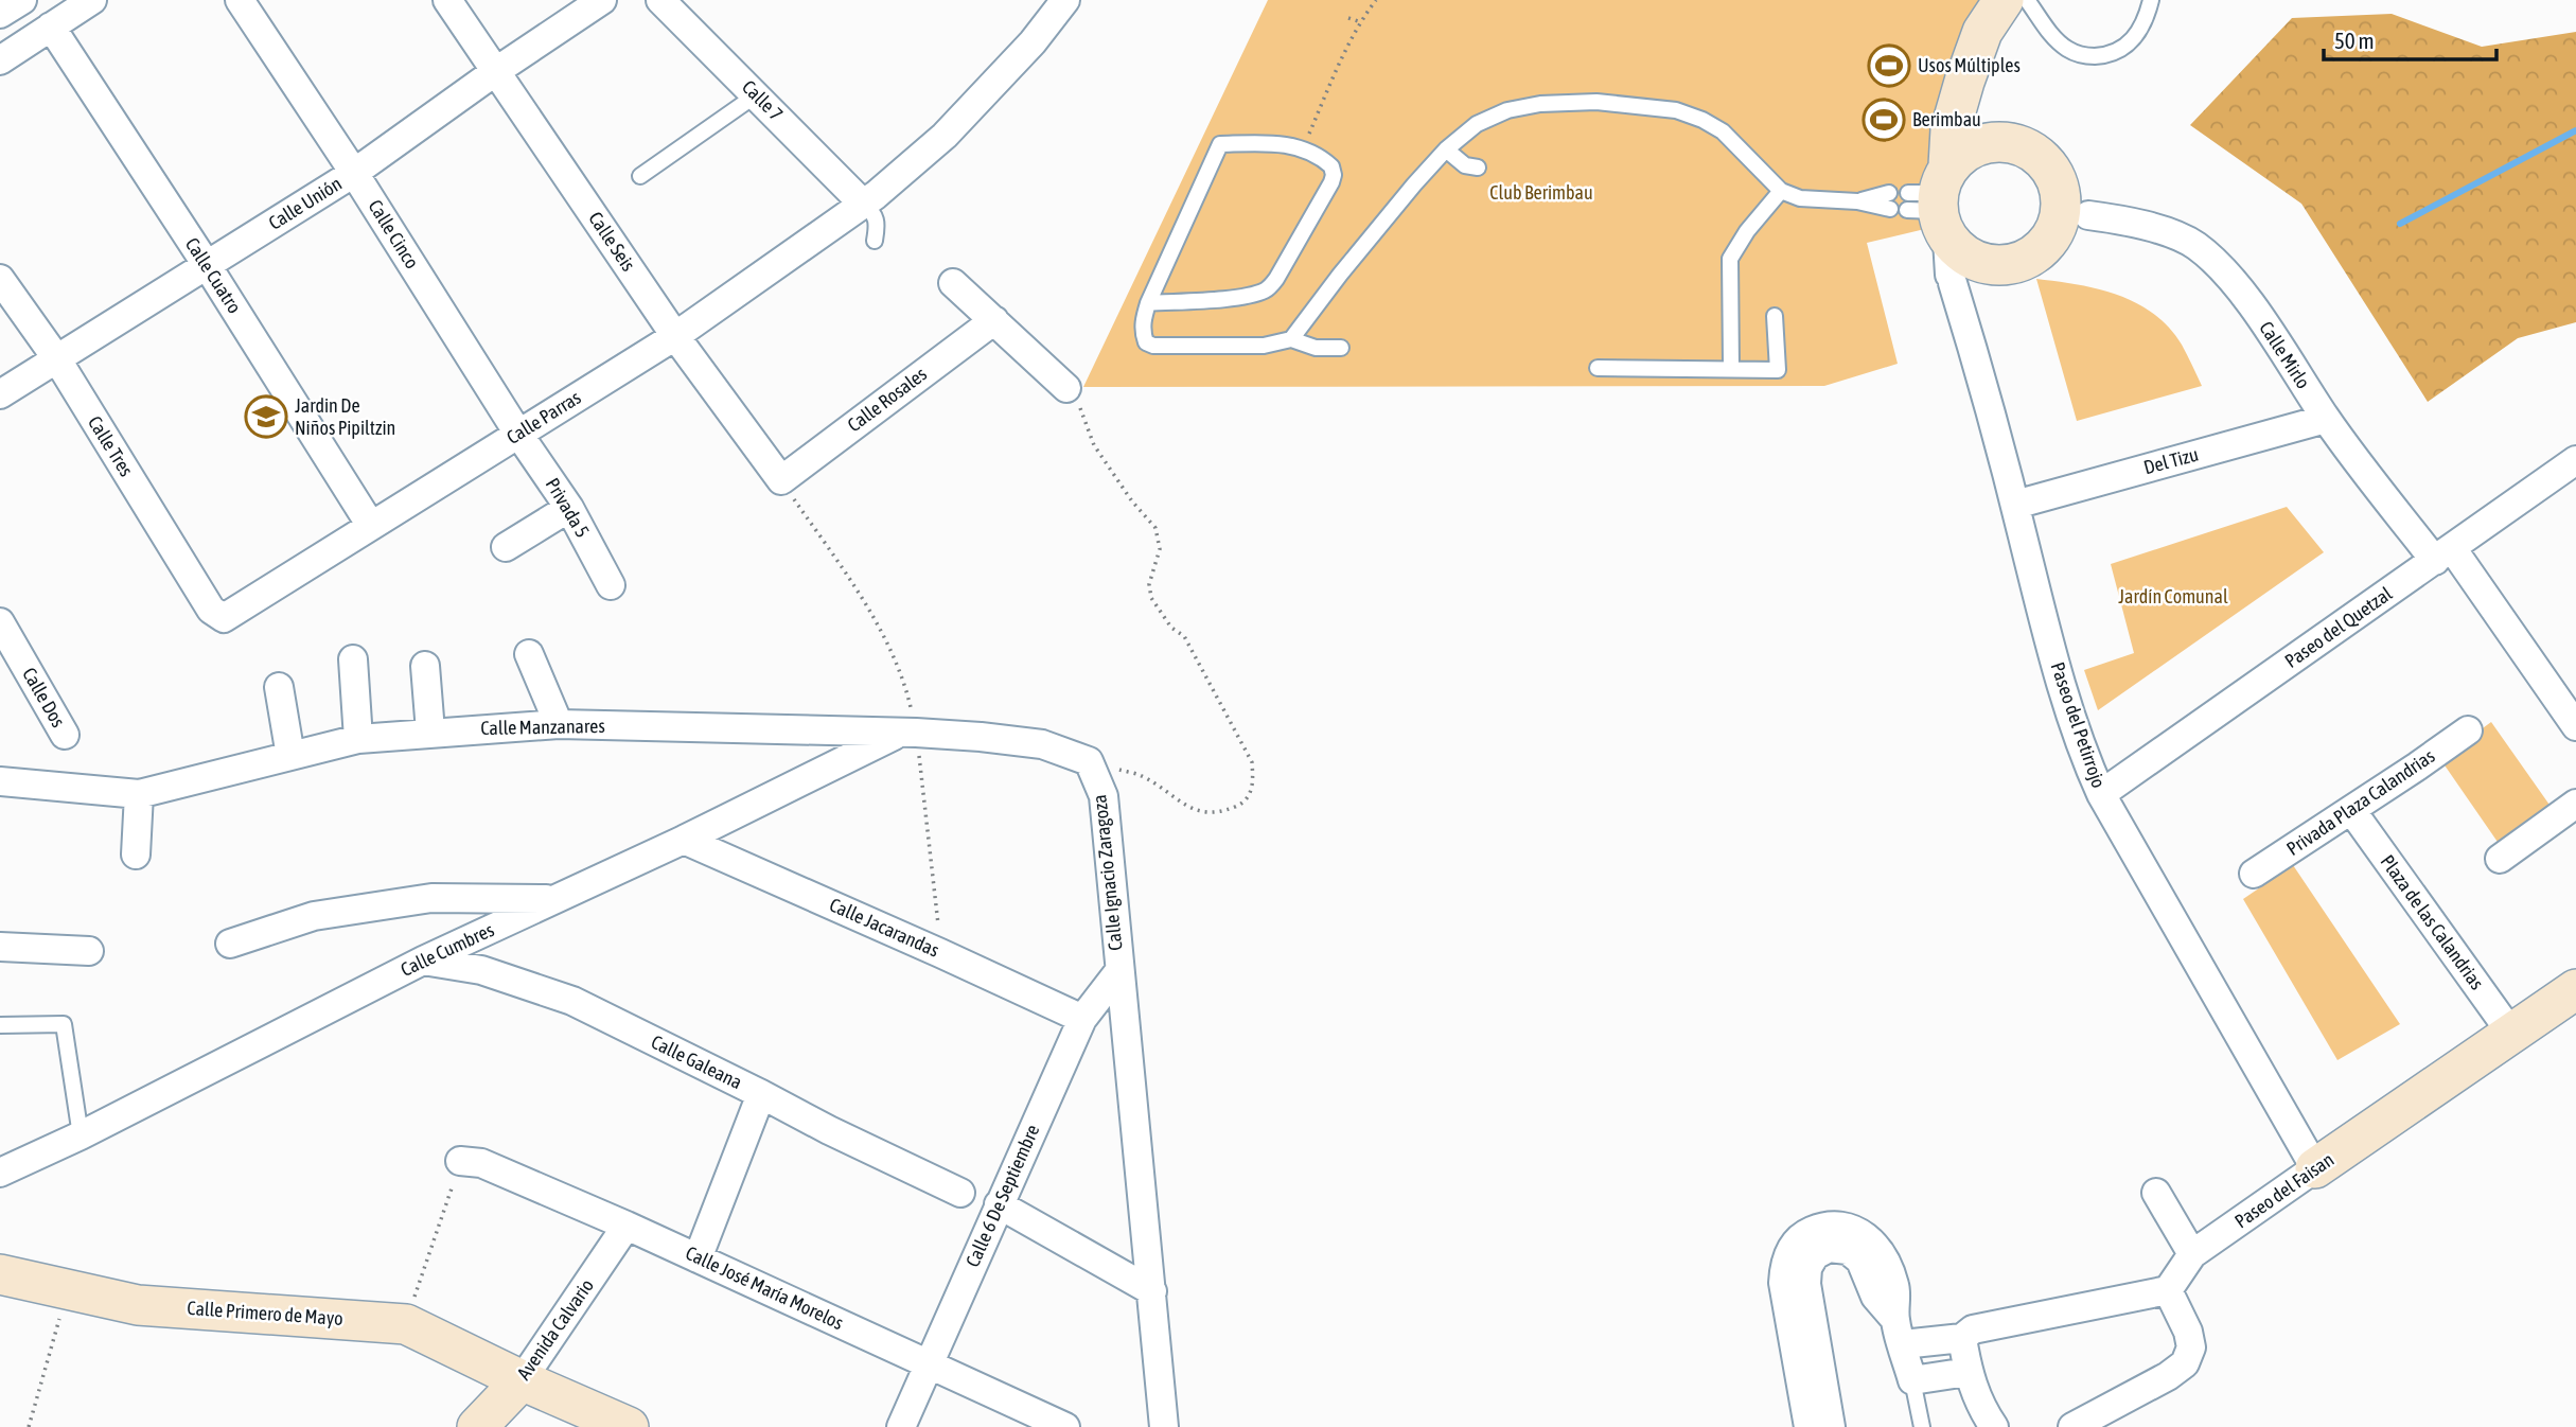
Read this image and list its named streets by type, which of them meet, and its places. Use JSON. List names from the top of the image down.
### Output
{
  "streets": {
    "street": [
      "Calle 7",
      "Calle Unión",
      "Calle Cinco",
      "Calle Seis",
      "Calle Cuatro",
      "Calle Mirlo",
      "Calle Rosales",
      "Calle Parras",
      "Calle Tres",
      "Del Tizu",
      "Privada 5",
      "Paseo del Quetzal",
      "Calle Dos",
      "Paseo del Petirrojo",
      "Calle Manzanares",
      "Privada Plaza Calandrias",
      "Calle Ignacio Zaragoza",
      "Plaza de las Calandrias",
      "Calle Jacarandas",
      "Calle Cumbres",
      "Calle Galeana",
      "Paseo del Faisan",
      "Calle 6 De Septiembre",
      "Calle José María Morelos",
      "Calle Primero de Mayo",
      "Avenida Calvario"
    ]
  },
  "crossings": [
    ["Calle 7", "Calle Parras"],
    ["Calle Unión", "Calle Cinco"],
    ["Calle Unión", "Calle Seis"],
    ["Calle Unión", "Calle Cuatro"],
    ["Calle Unión", "Calle Tres"],
    ["Calle Cinco", "Calle Parras"],
    ["Calle Cinco", "Privada 5"],
    ["Calle Seis", "Calle Rosales"],
    ["Calle Seis", "Calle Parras"],
    ["Calle Cuatro", "Calle Parras"],
    ["Calle Mirlo", "Del Tizu"],
    ["Calle Mirlo", "Paseo del Quetzal"],
    ["Calle Mirlo", "Paseo del Petirrojo"],
    ["Calle Parras", "Calle Tres"],
    ["Calle Parras", "Privada 5"],
    ["Del Tizu", "Paseo del Petirrojo"],
    ["Paseo del Quetzal", "Paseo del Petirrojo"],
    ["Paseo del Petirrojo", "Paseo del Faisan"],
    ["Calle Manzanares", "Calle Ignacio Zaragoza"],
    ["Calle Manzanares", "Calle Cumbres"],
    ["Privada Plaza Calandrias", "Plaza de las Calandrias"],
    ["Calle Ignacio Zaragoza", "Calle 6 De Septiembre"],
    ["Plaza de las Calandrias", "Paseo del Faisan"],
    ["Calle Jacarandas", "Calle Cumbres"],
    ["Calle Jacarandas", "Calle 6 De Septiembre"],
    ["Calle Cumbres", "Calle Galeana"],
    ["Calle 6 De Septiembre", "Calle José María Morelos"],
    ["Calle José María Morelos", "Avenida Calvario"],
    ["Calle Primero de Mayo", "Avenida Calvario"]
  ],
  "parks": ["Club Berimbau", "Jardín Comunal"],
  "places": {
    "sports": ["Usos Múltiples", "Berimbau"],
    "school or university": ["Jardin De Niños Pipiltzin"]
  },
  "scale_bar": "50 m"
}
